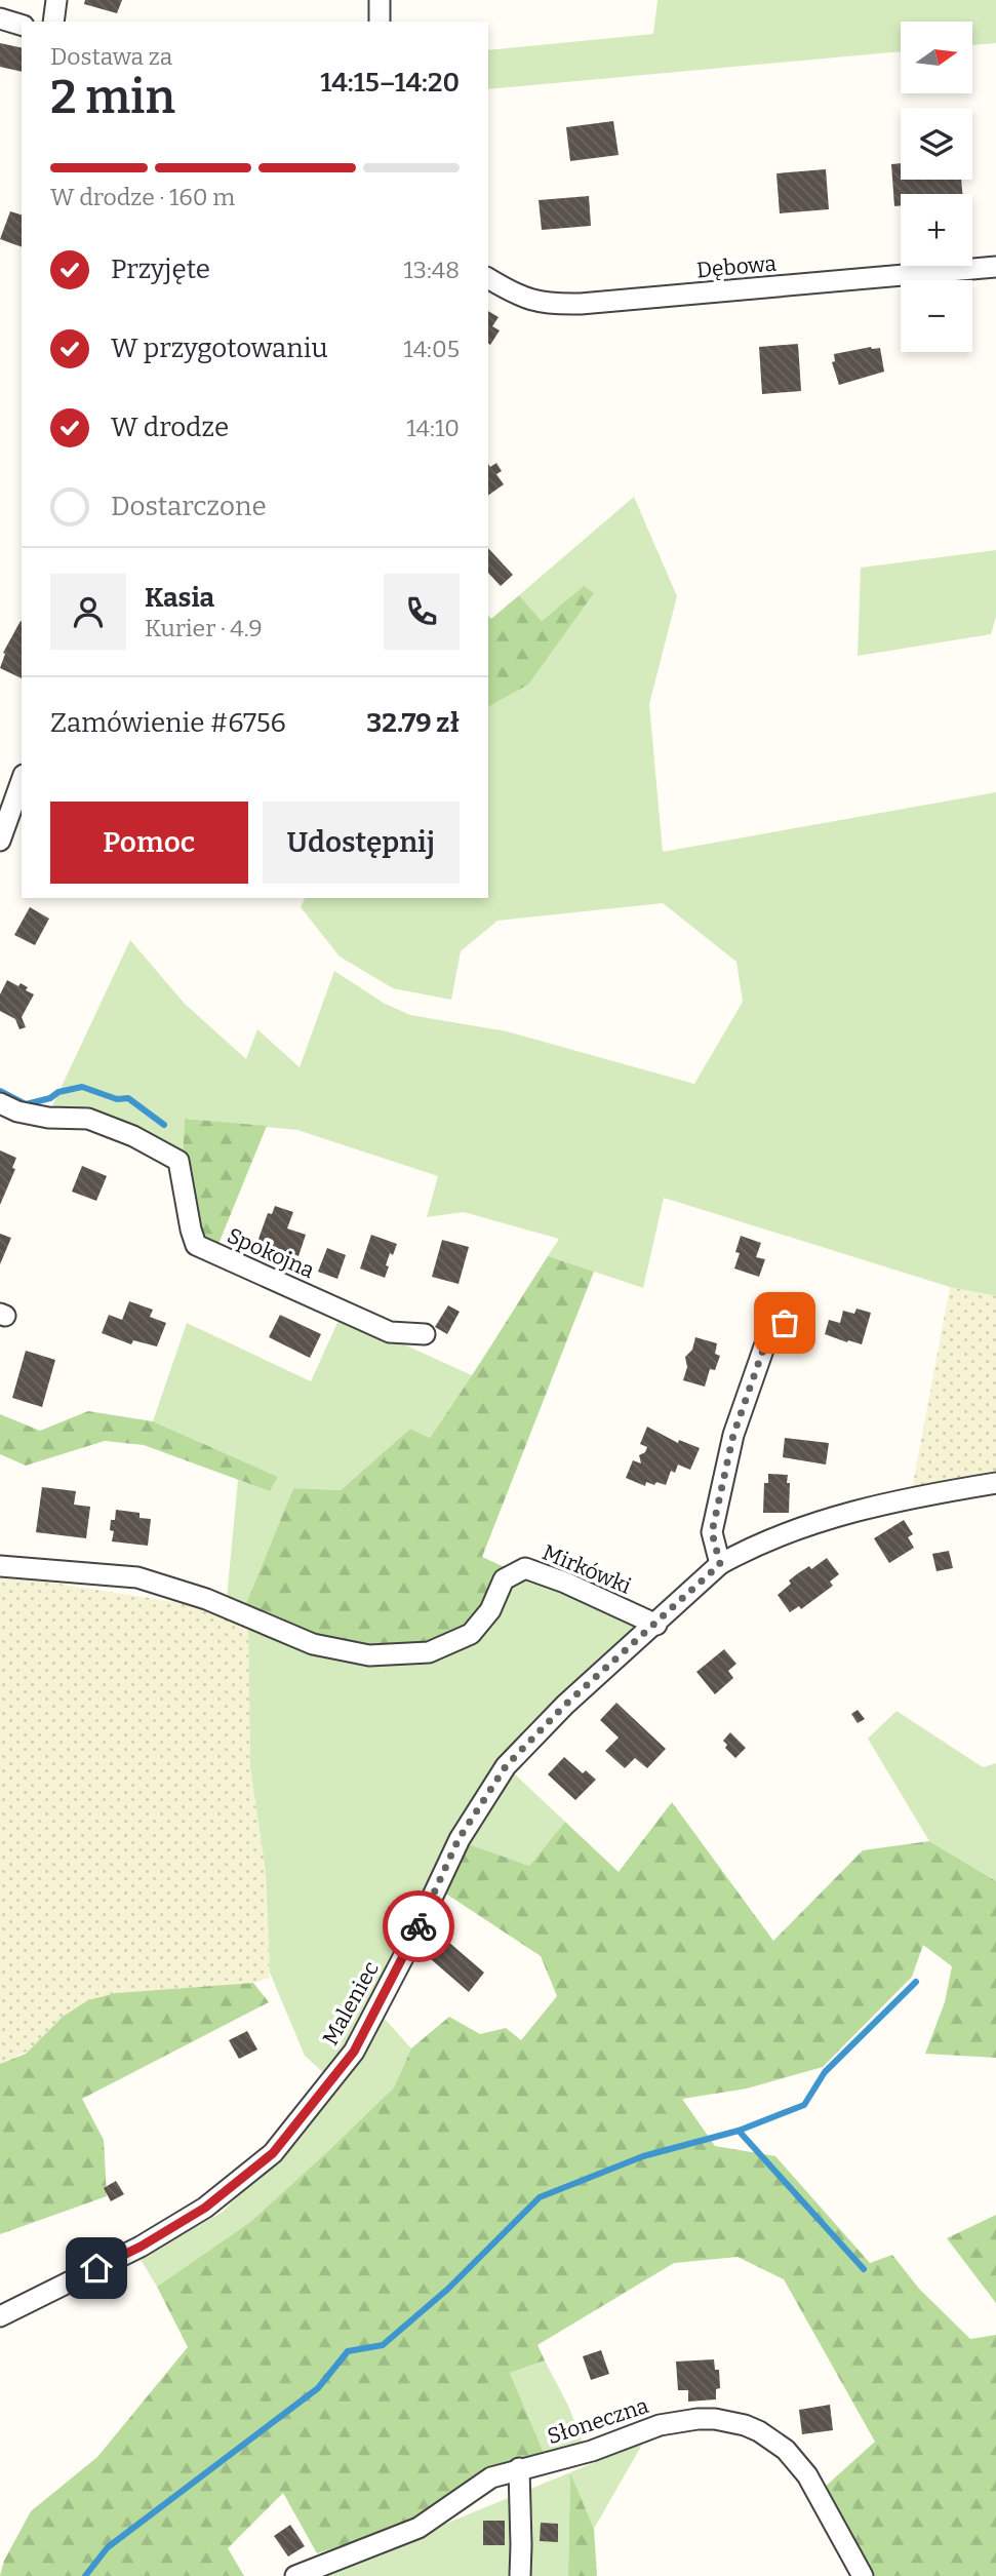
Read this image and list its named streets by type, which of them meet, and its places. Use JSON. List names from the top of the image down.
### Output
{
  "streets": {
    "street": [
      "Dębowa",
      "Spokojna",
      "Mirkówki",
      "Maleniec",
      "Słoneczna"
    ]
  },
  "crossings": [
    ["Mirkówki", "Maleniec"]
  ],
  "north": "right",
  "page": {
    "map_buttons": ["+", "−"],
    "heading": ["2 min", "Dostawa za", "14:15–14:20"],
    "panel": [
      "Kasia",
      "Kurier · 4.9",
      "Zamówienie #6756",
      "32.79 zł"
    ],
    "bar": "W drodze · 160 m",
    "list": [
      ["Przyjęte", "13:48"],
      ["W przygotowaniu", "14:05"],
      ["W drodze", "14:10"],
      "Dostarczone"
    ],
    "buttons": ["Pomoc", "Udostępnij"]
  }
}
